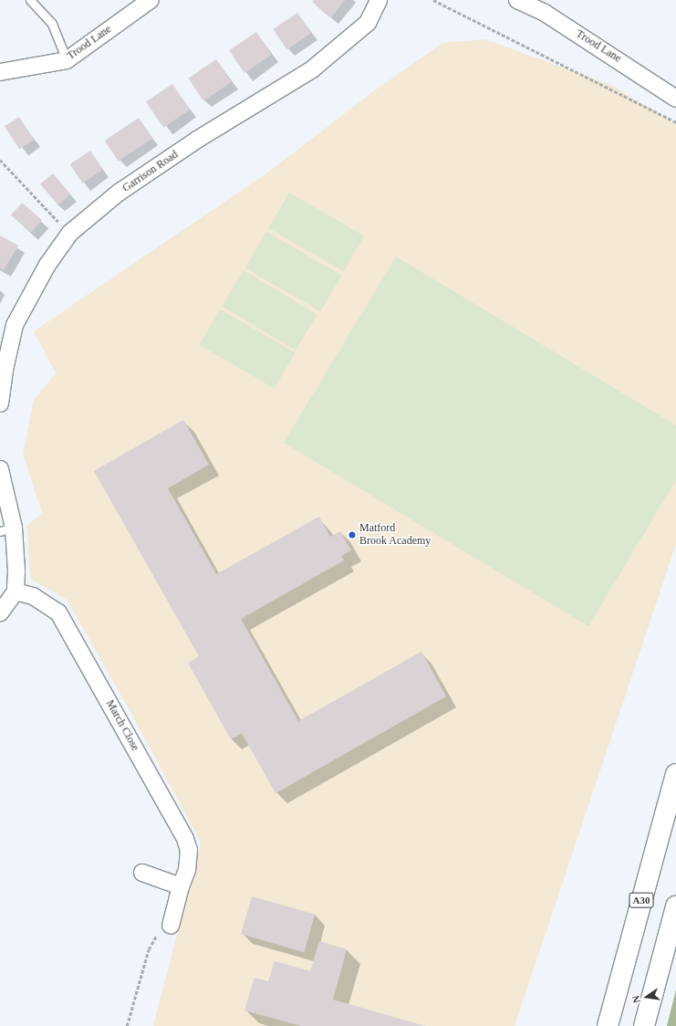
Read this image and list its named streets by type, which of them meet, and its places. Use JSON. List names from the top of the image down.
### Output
{
  "streets": {
    "highway": ["A30"],
    "street": ["Trood Lane", "Garrison Road", "March Close"]
  },
  "places": ["Matford Brook Academy"],
  "north": "left"
}
